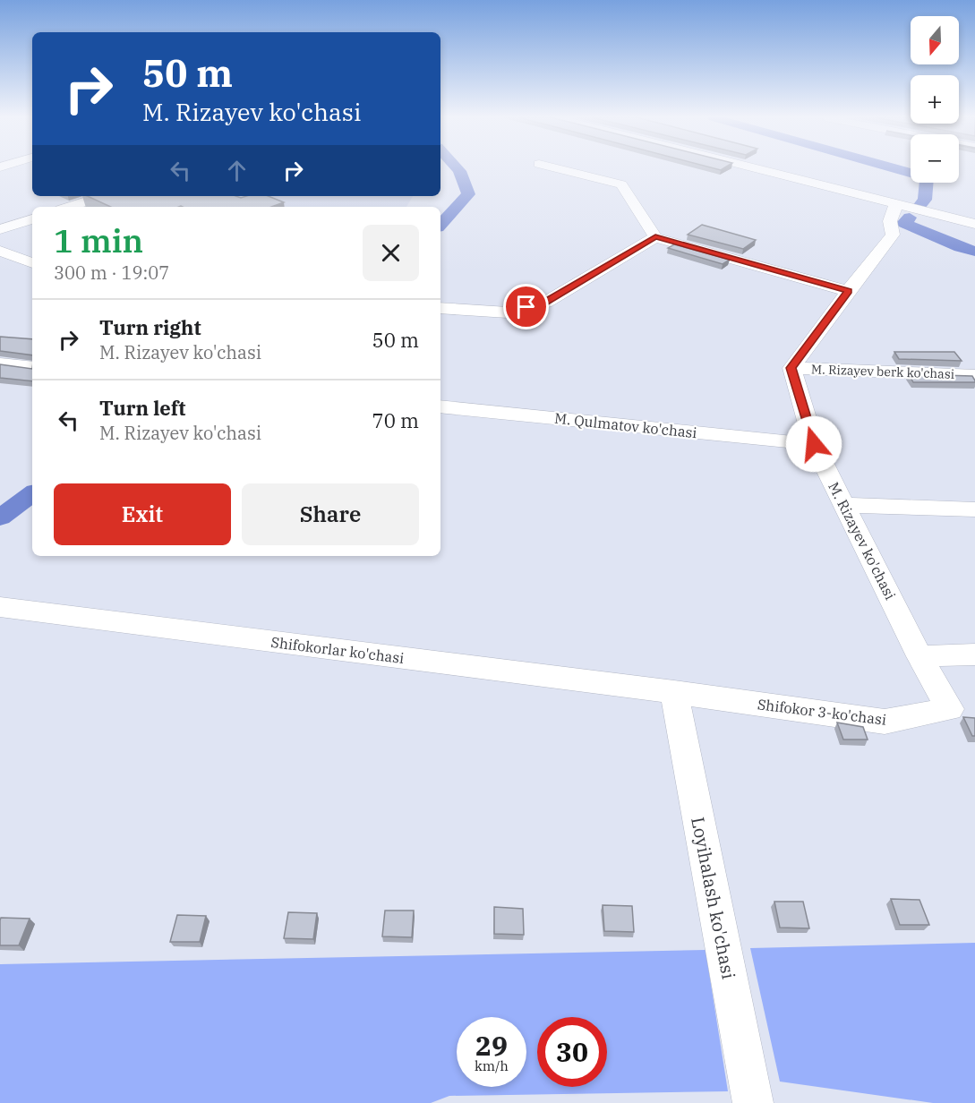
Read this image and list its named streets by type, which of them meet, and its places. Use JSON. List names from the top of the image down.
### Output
{
  "streets": {
    "street": [
      "M. Rizayev berk ko'chasi",
      "M. Qulmatov ko'chasi",
      "M. Rizayev ko'chasi",
      "Shifokorlar ko'chasi",
      "Shifokor 3-ko'chasi",
      "Loyihalash ko'chasi"
    ]
  },
  "crossings": [
    ["M. Rizayev berk ko'chasi", "M. Rizayev ko'chasi"],
    ["M. Qulmatov ko'chasi", "M. Rizayev ko'chasi"],
    ["M. Rizayev ko'chasi", "Shifokor 3-ko'chasi"],
    ["Shifokorlar ko'chasi", "Shifokor 3-ko'chasi"],
    ["Shifokorlar ko'chasi", "Loyihalash ko'chasi"],
    ["Shifokor 3-ko'chasi", "Loyihalash ko'chasi"]
  ],
  "north": "bottom",
  "page": {
    "map_buttons": ["+", "−"],
    "turn": ["50 m", "M. Rizayev ko'chasi"],
    "heading": ["1 min", "300 m · 19:07"],
    "list": [
      {
        "name": "Turn right",
        "note": "M. Rizayev ko'chasi",
        "value": "50 m"
      },
      {
        "name": "Turn left",
        "note": "M. Rizayev ko'chasi",
        "value": "70 m"
      }
    ],
    "buttons": ["Exit", "Share"],
    "speed": "29 km/h",
    "limit": "30"
  }
}
